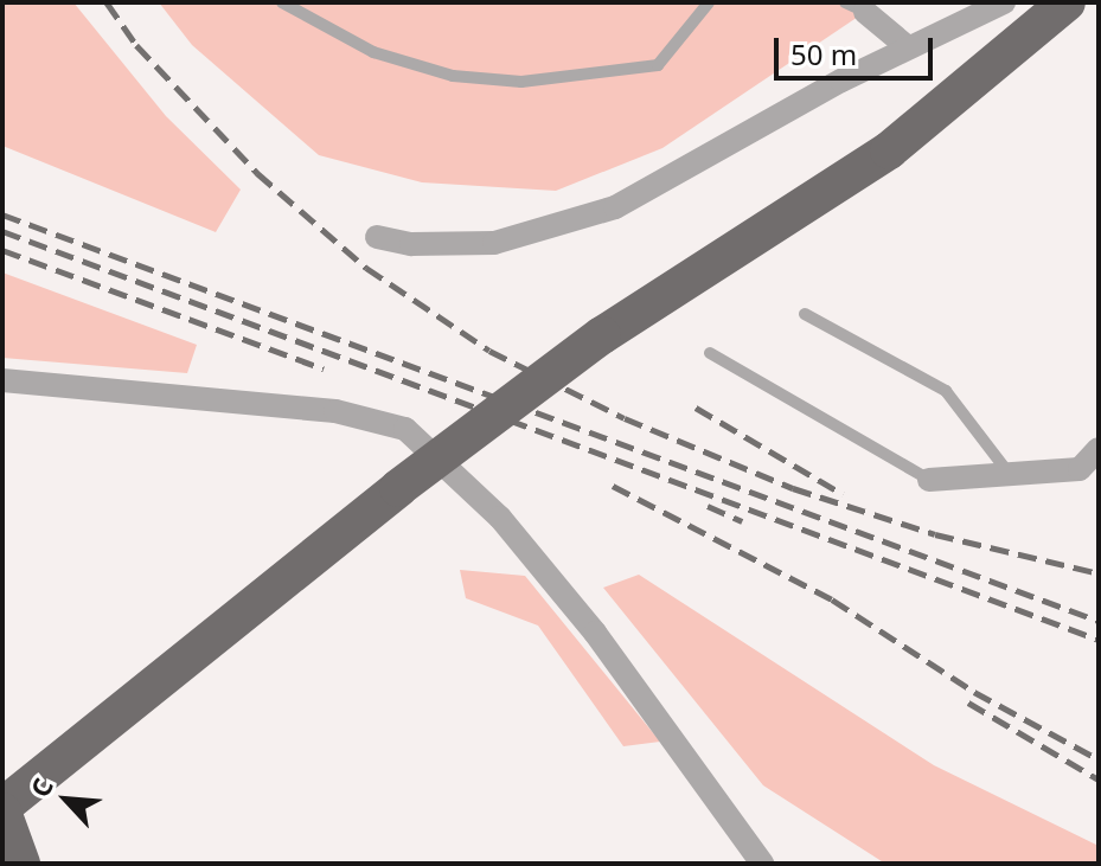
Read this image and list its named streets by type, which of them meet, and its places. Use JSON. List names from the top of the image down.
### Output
{
  "scale_bar": "50 m",
  "north": "top left"
}
